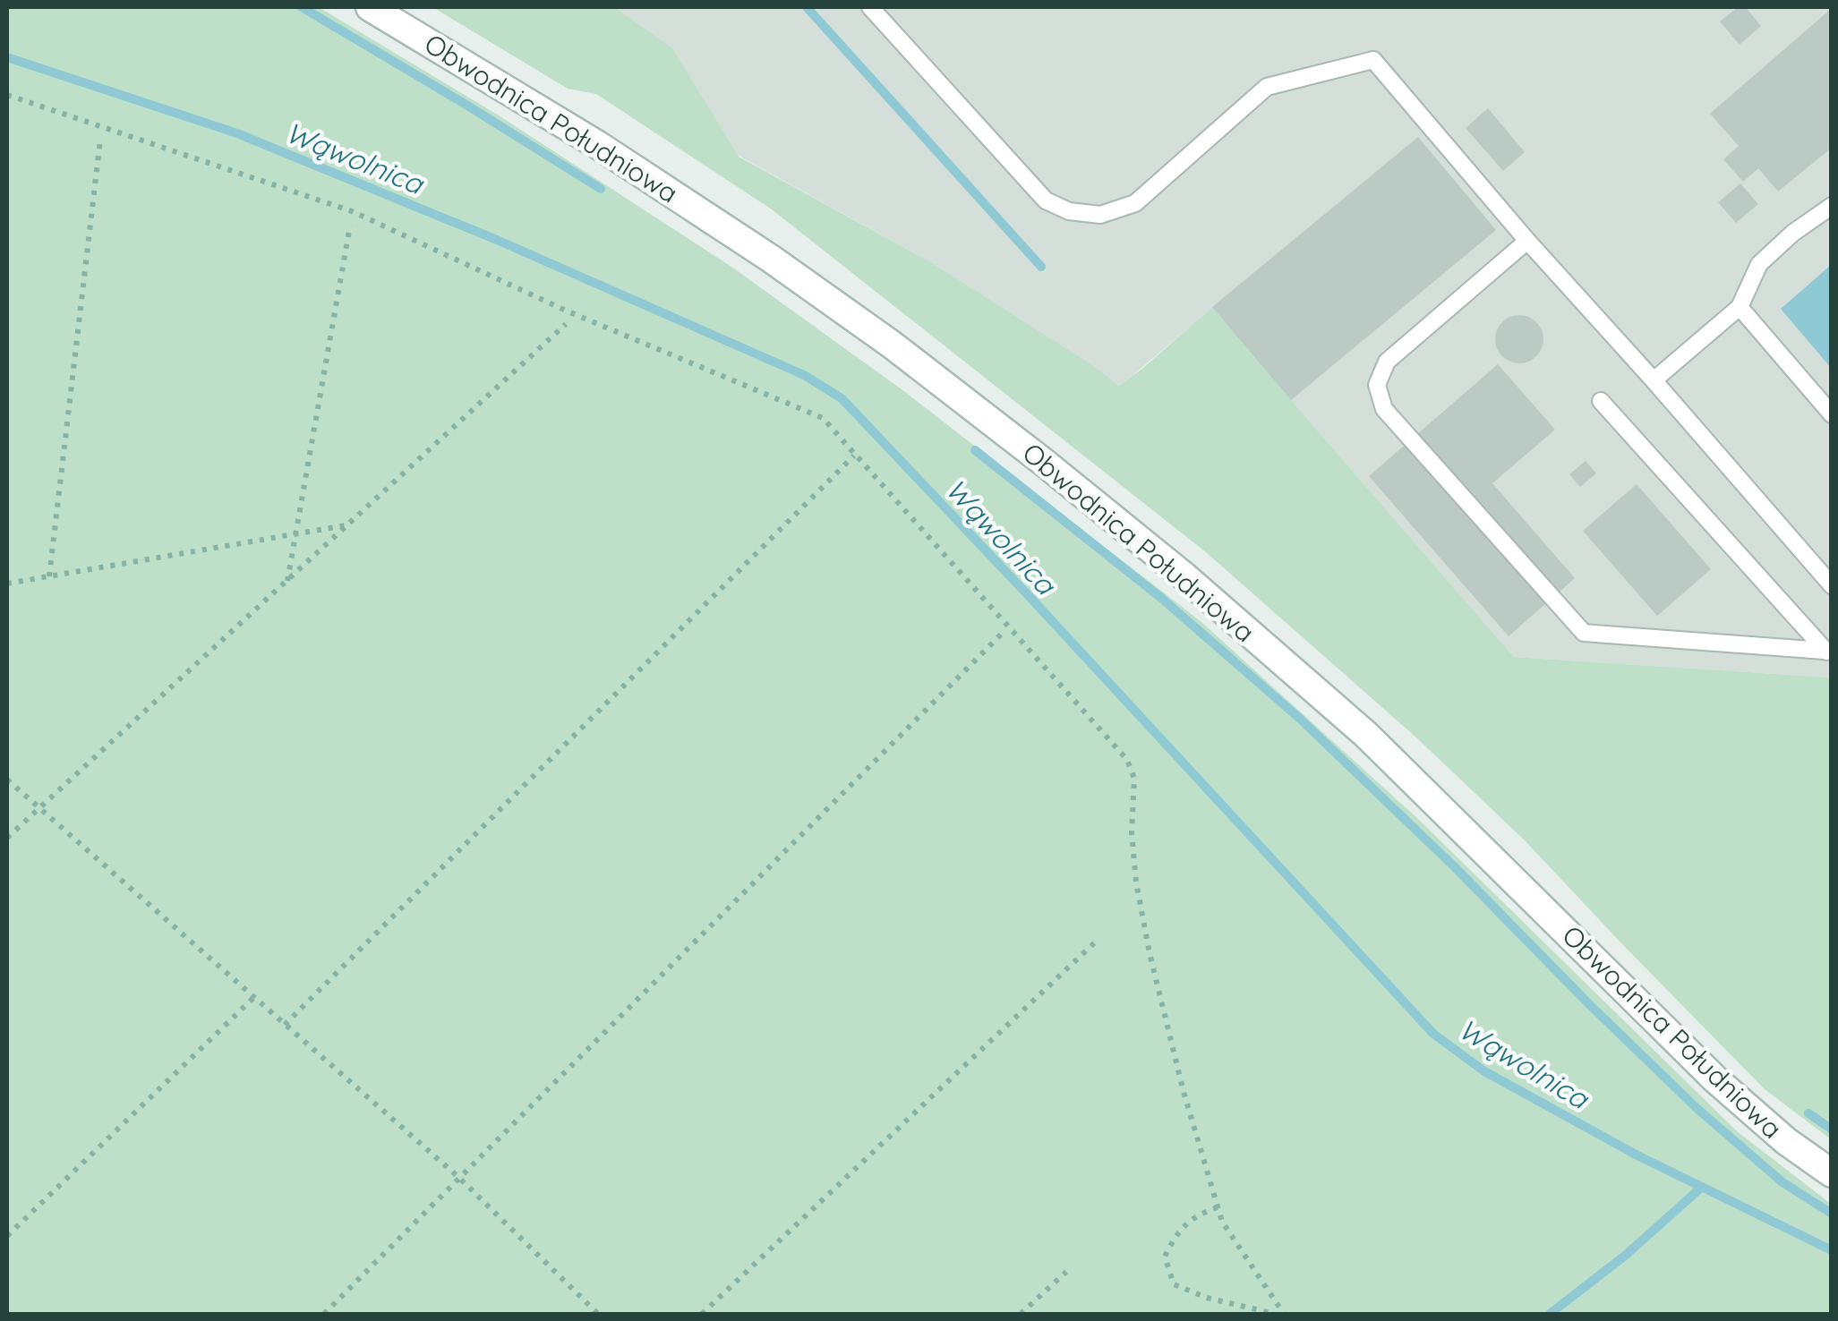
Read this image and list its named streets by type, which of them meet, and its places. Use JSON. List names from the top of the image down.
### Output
{
  "streets": {
    "main road": ["Obwodnica Południowa"]
  },
  "water": ["Wąwolnica"]
}
